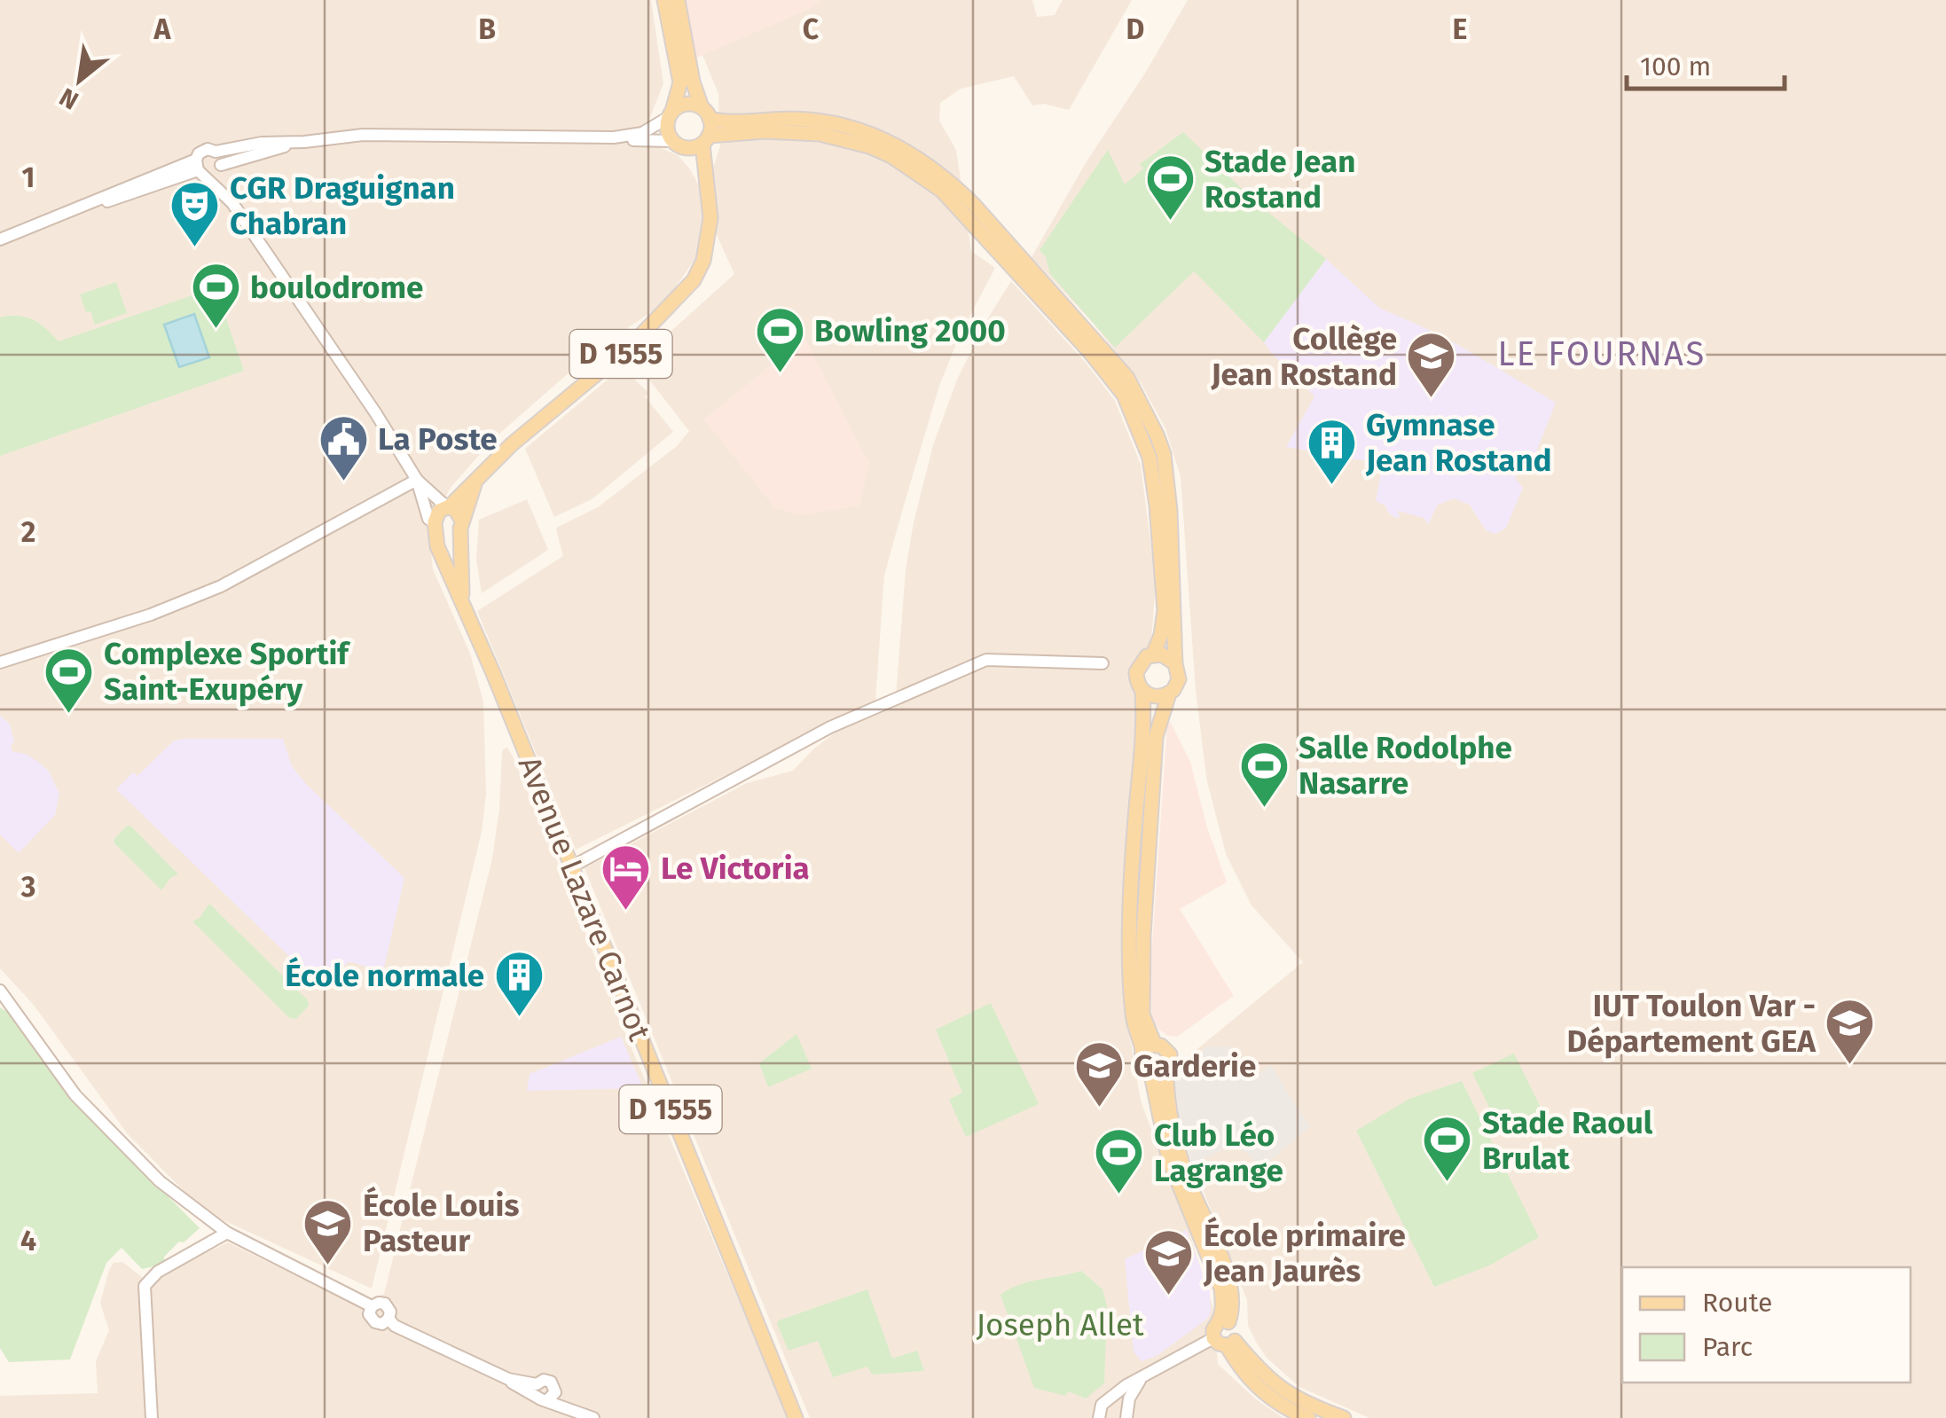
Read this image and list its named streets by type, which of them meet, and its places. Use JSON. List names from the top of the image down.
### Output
{
  "streets": {
    "main road": ["D 1555", "Avenue Lazare Carnot"]
  },
  "crossings": [
    ["D 1555", "Avenue Lazare Carnot"]
  ],
  "districts": ["LE FOURNAS"],
  "parks": ["Joseph Allet"],
  "places": {
    "sports": [
      "Stade Jean Rostand",
      "boulodrome",
      "Bowling 2000",
      "Complexe Sportif Saint-Exupéry",
      "Salle Rodolphe Nasarre",
      "Stade Raoul Brulat",
      "Club Léo Lagrange"
    ],
    "theatre": ["CGR Draguignan Chabran"],
    "school or university": [
      "Collège Jean Rostand",
      "IUT Toulon Var - Département GEA",
      "Garderie",
      "École Louis Pasteur",
      "École primaire Jean Jaurès"
    ],
    "public building": ["La Poste"],
    "building": ["Gymnase Jean Rostand", "École normale"],
    "hotel": ["Le Victoria"]
  },
  "legend": ["Route", "Parc"],
  "scale_bar": "100 m",
  "north": "bottom left",
  "grid": {
    "columns": [
      "A",
      "B",
      "C",
      "D",
      "E"
    ],
    "rows": [
      "1",
      "2",
      "3",
      "4"
    ]
  }
}
